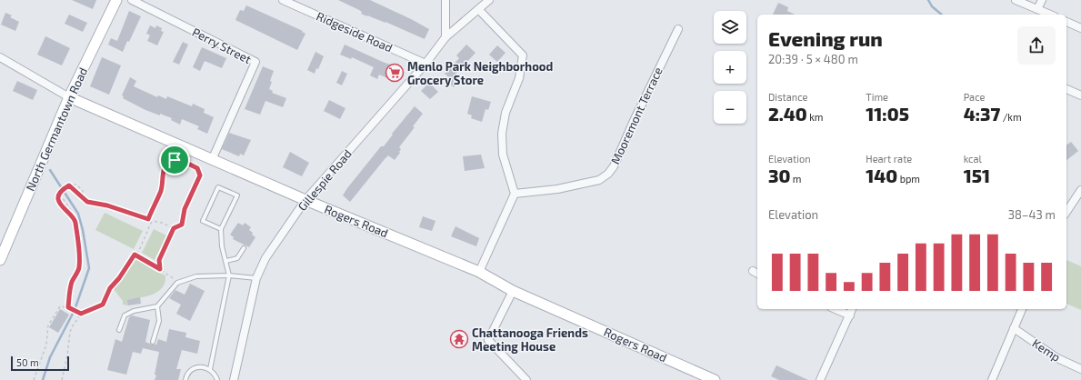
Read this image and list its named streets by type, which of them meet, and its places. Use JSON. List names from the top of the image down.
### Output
{
  "streets": {
    "street": [
      "Ridgeside Road",
      "Perry Street",
      "Mooremont Terrace",
      "North Germantown Road",
      "Gillespie Road",
      "Rogers Road",
      "Kemp"
    ]
  },
  "crossings": [
    ["Ridgeside Road", "Gillespie Road"],
    ["Perry Street", "Rogers Road"],
    ["North Germantown Road", "Rogers Road"],
    ["Gillespie Road", "Rogers Road"]
  ],
  "places": {
    "supermarket": ["Menlo Park Neighborhood Grocery Store"],
    "temple": ["Chattanooga Friends Meeting House"]
  },
  "scale_bar": "50 m",
  "page": {
    "map_buttons": ["+", "−"],
    "heading": ["Evening run", "20:39 · 5 × 480 m"],
    "stats": [
      ["Distance", "2.40 km"],
      ["Time", "11:05"],
      ["Pace", "4:37 /km"],
      ["Elevation", "30 m"],
      ["Heart rate", "140 bpm"],
      ["kcal", "151"]
    ],
    "chart": ["Elevation", "38–43 m"],
    "scale": "50 m"
  }
}
